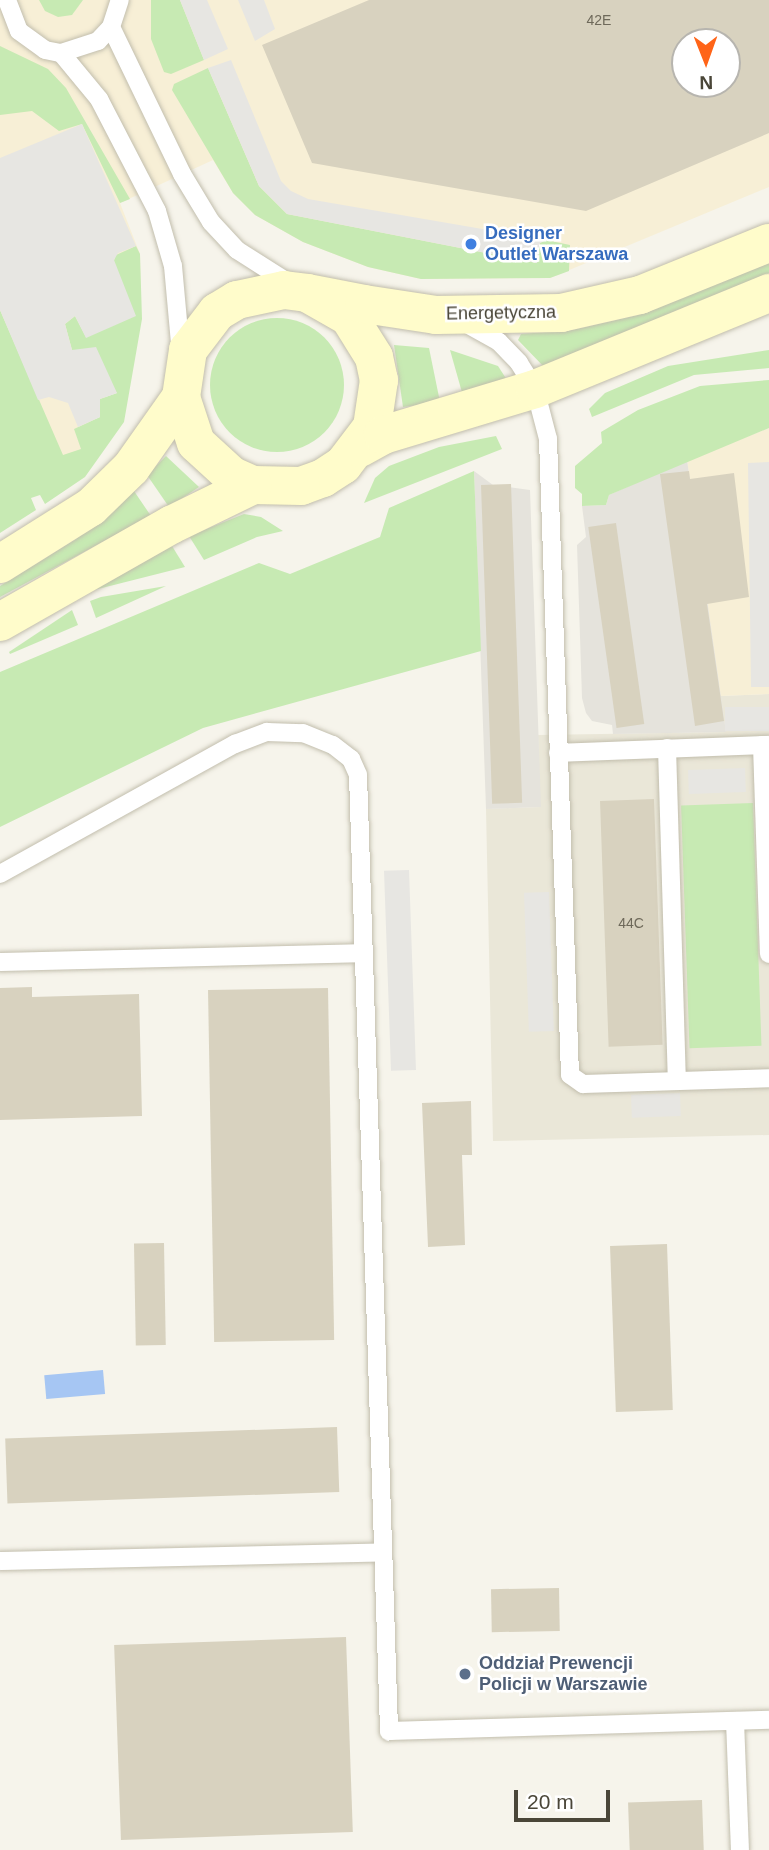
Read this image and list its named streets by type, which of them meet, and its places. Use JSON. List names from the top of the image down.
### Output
{
  "streets": {
    "street": ["Energetyczna"]
  },
  "places": ["Designer Outlet Warszawa", "Oddział Prewencji Policji w Warszawie"],
  "house_numbers": ["42E", "44C"],
  "scale_bar": "20 m",
  "north": "bottom"
}
